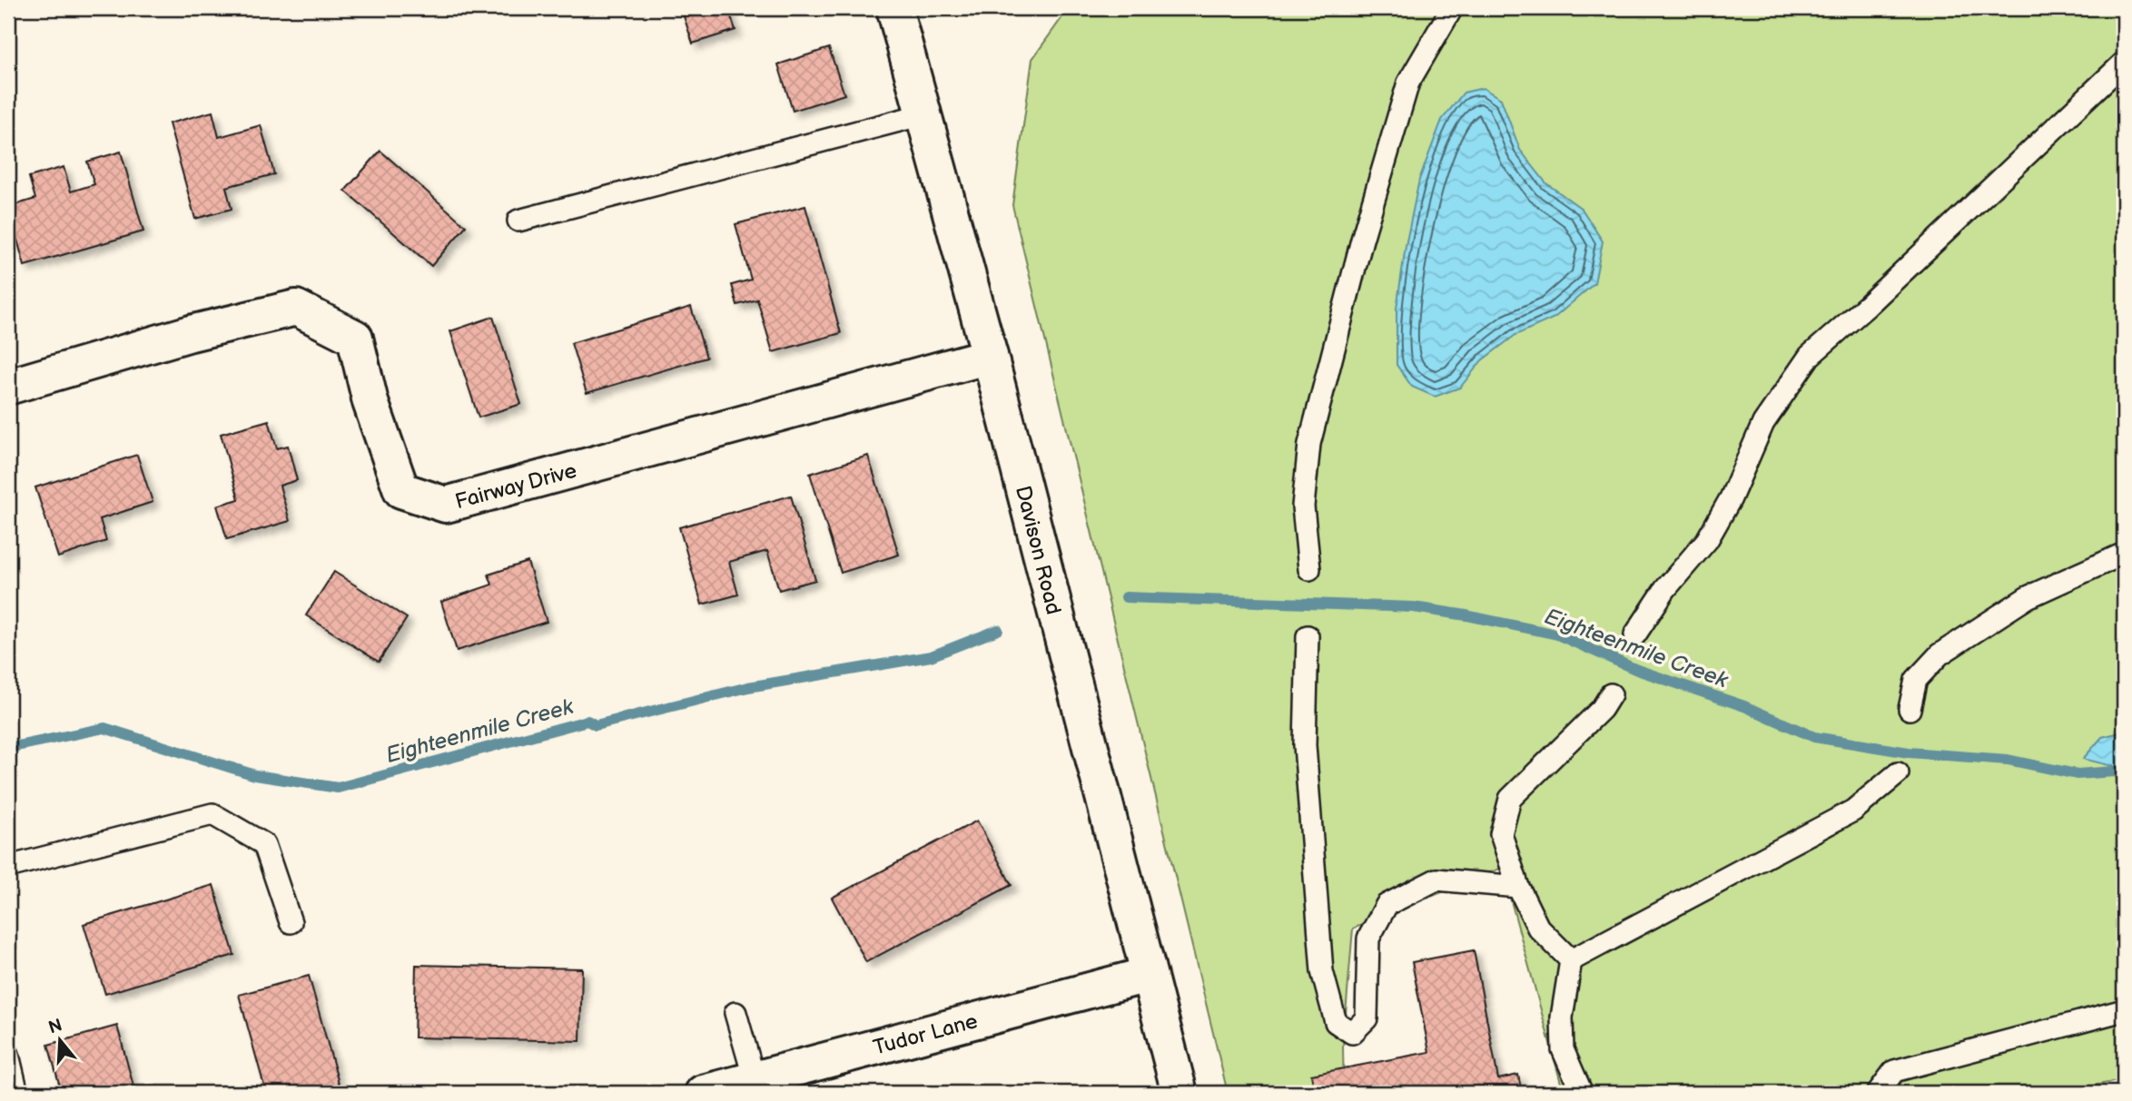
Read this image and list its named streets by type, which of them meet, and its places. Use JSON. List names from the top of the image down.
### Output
{
  "streets": {
    "street": ["Fairway Drive", "Davison Road", "Tudor Lane"]
  },
  "crossings": [
    ["Fairway Drive", "Davison Road"],
    ["Davison Road", "Tudor Lane"]
  ],
  "water": ["Eighteenmile Creek"],
  "north": "top"
}
